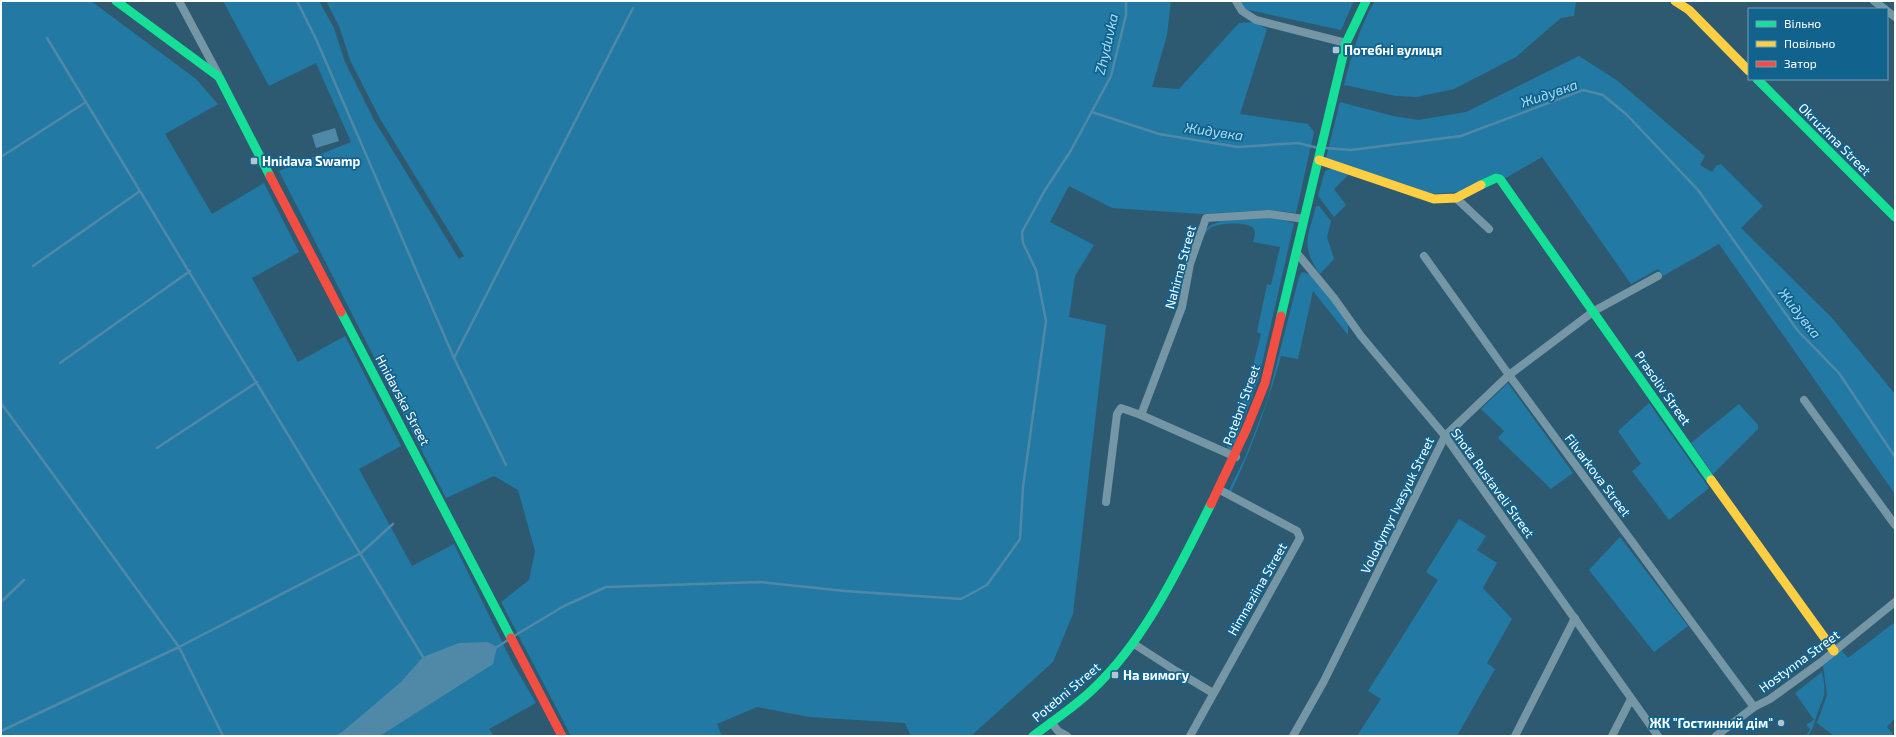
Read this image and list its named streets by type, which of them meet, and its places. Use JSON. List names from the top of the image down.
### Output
{
  "streets": {
    "street": [
      "Okruzhna Street",
      "Nahirna Street",
      "Prasoliv Street",
      "Hnidavska Street",
      "Potebni Street",
      "Filvarkova Street",
      "Shota Rustaveli Street",
      "Volodymyr Ivasyuk Street",
      "Himnaziina Street",
      "Hostynna Street"
    ]
  },
  "crossings": [
    ["Nahirna Street", "Potebni Street"],
    ["Prasoliv Street", "Volodymyr Ivasyuk Street"],
    ["Prasoliv Street", "Hostynna Street"],
    ["Potebni Street", "Shota Rustaveli Street"],
    ["Potebni Street", "Himnaziina Street"],
    ["Filvarkova Street", "Volodymyr Ivasyuk Street"],
    ["Filvarkova Street", "Hostynna Street"],
    ["Shota Rustaveli Street", "Volodymyr Ivasyuk Street"]
  ],
  "water": ["Zhyduvka", "Жидувка"],
  "places": {
    "transit": ["Потебні вулиця", "Hnidava Swamp", "На вимогу"],
    "other": ["ЖК \"Гостинний дім\""]
  },
  "legend": ["Вільно", "Повільно", "Затор"]
}
